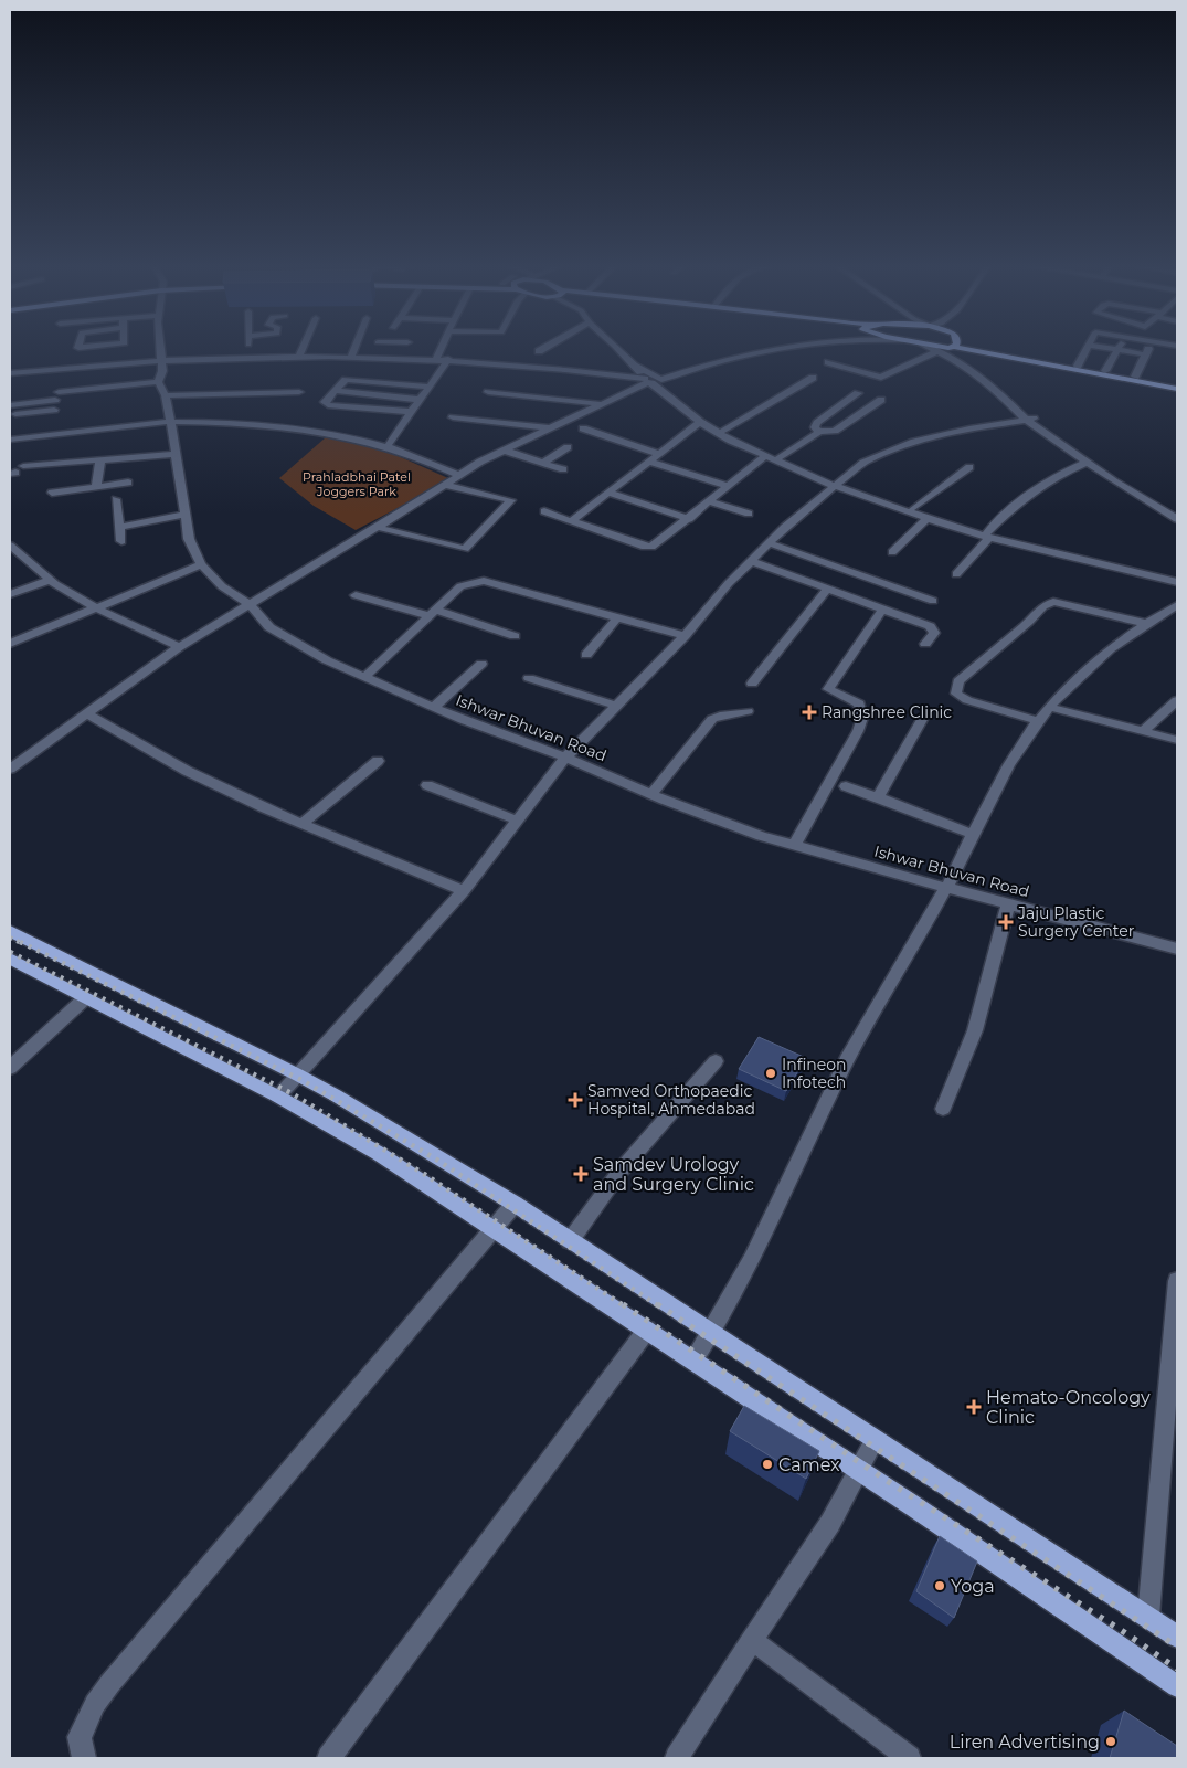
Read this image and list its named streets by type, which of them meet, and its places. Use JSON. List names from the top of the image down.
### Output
{
  "streets": {
    "street": ["Ishwar Bhuvan Road"]
  },
  "parks": ["Prahladbhai Patel Joggers Park"],
  "places": {
    "health": [
      "Rangshree Clinic",
      "Jaju Plastic Surgery Center",
      "Samved Orthopaedic Hospital, Ahmedabad",
      "Samdev Urology and Surgery Clinic",
      "Hemato-Oncology Clinic"
    ],
    "other": [
      "Infineon Infotech",
      "Camex",
      "Yoga",
      "Liren Advertising"
    ]
  }
}
